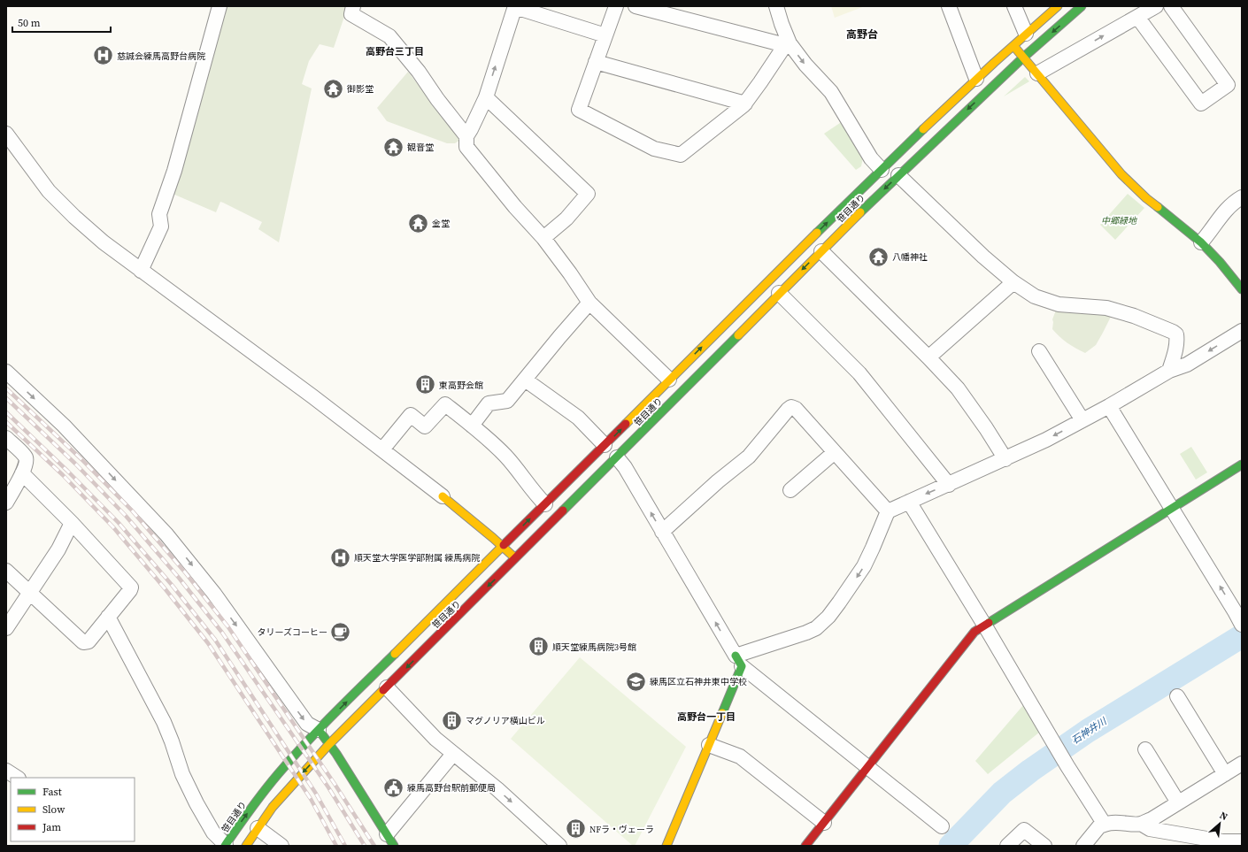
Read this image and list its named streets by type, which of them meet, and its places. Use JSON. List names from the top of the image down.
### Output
{
  "streets": {
    "main road": ["笹目通り"]
  },
  "districts": ["高野台", "高野台三丁目", "高野台一丁目"],
  "water": ["石神井川"],
  "parks": ["中郷緑地"],
  "places": {
    "hospital": ["慈誠会練馬高野台病院", "順天堂大学医学部附属 練馬病院"],
    "temple": [
      "御影堂",
      "観音堂",
      "金堂",
      "八幡神社"
    ],
    "building": [
      "東高野会館",
      "順天堂練馬病院3号館",
      "マグノリア横山ビル",
      "NFラ・ヴェーラ"
    ],
    "cafe": ["タリーズコーヒー"],
    "school or university": ["練馬区立石神井東中学校"],
    "public building": ["練馬高野台駅前郵便局"]
  },
  "legend": ["Fast", "Slow", "Jam"],
  "scale_bar": "50 m",
  "north": "top right"
}
